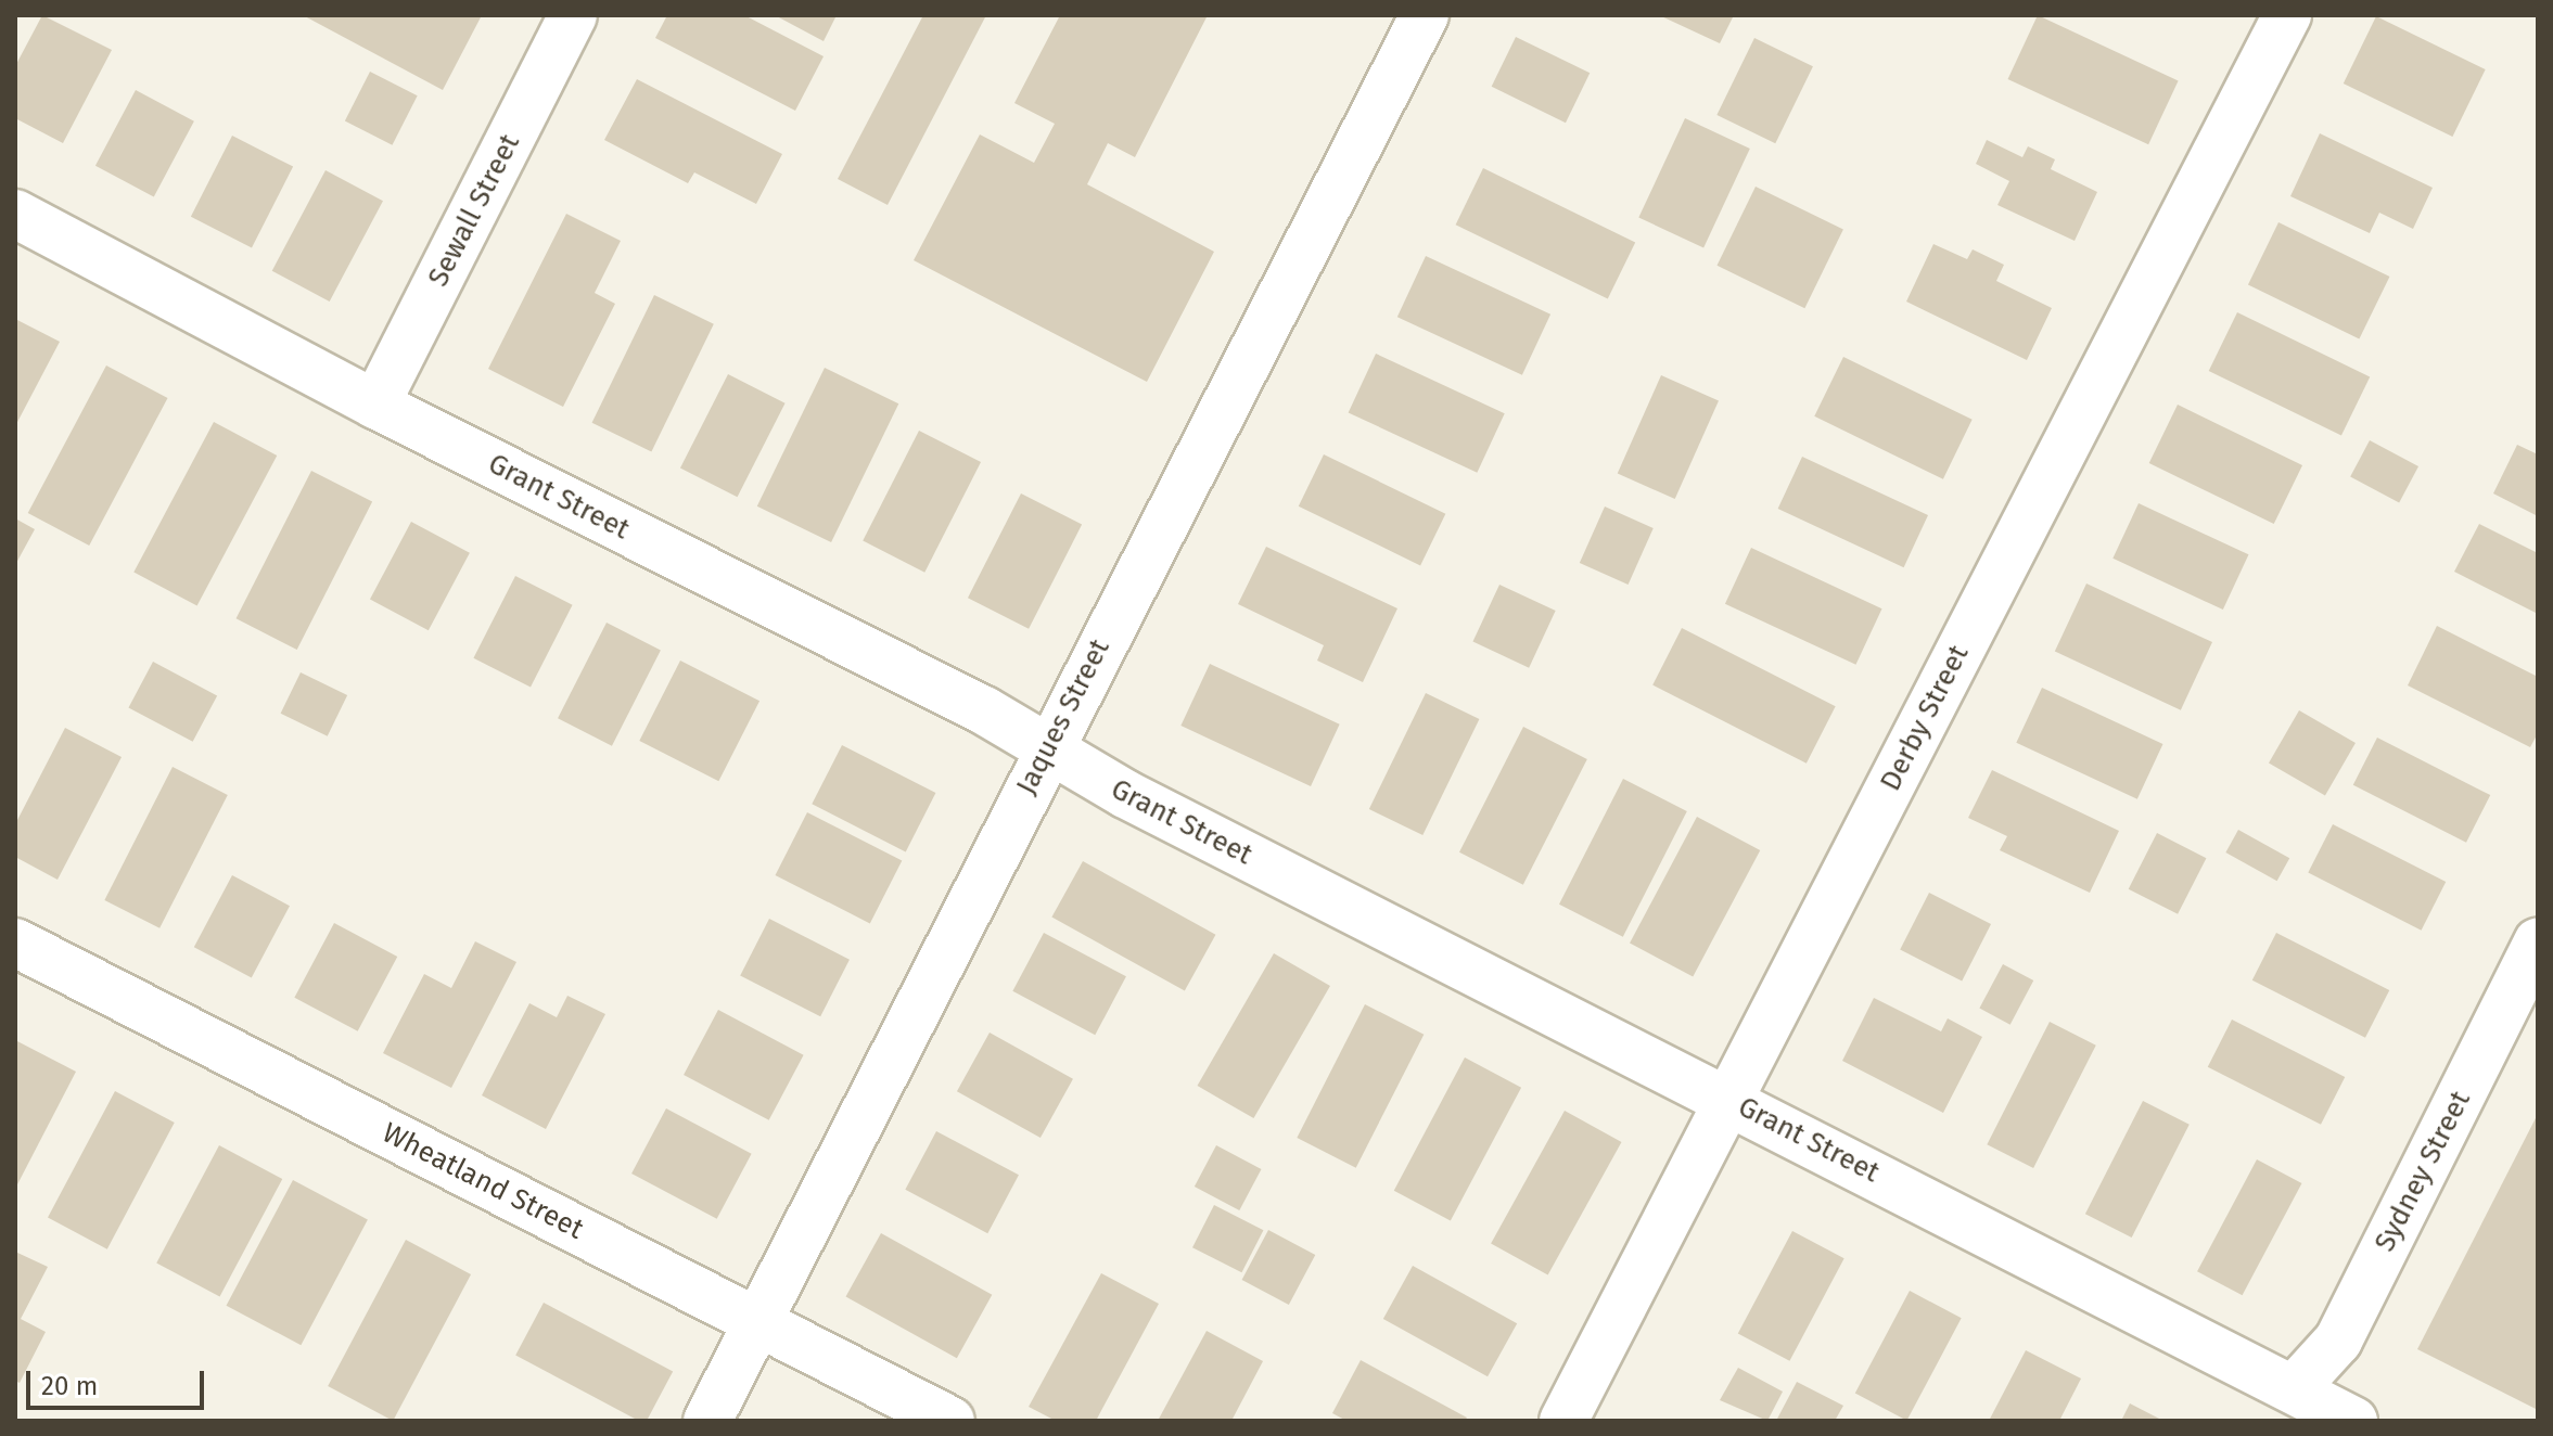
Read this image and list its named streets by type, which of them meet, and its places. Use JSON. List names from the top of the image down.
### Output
{
  "streets": {
    "street": [
      "Sewall Street",
      "Grant Street",
      "Jaques Street",
      "Derby Street",
      "Sydney Street",
      "Wheatland Street"
    ]
  },
  "crossings": [
    ["Sewall Street", "Grant Street"],
    ["Grant Street", "Jaques Street"],
    ["Grant Street", "Derby Street"],
    ["Grant Street", "Sydney Street"],
    ["Jaques Street", "Wheatland Street"]
  ],
  "scale_bar": "20 m"
}
